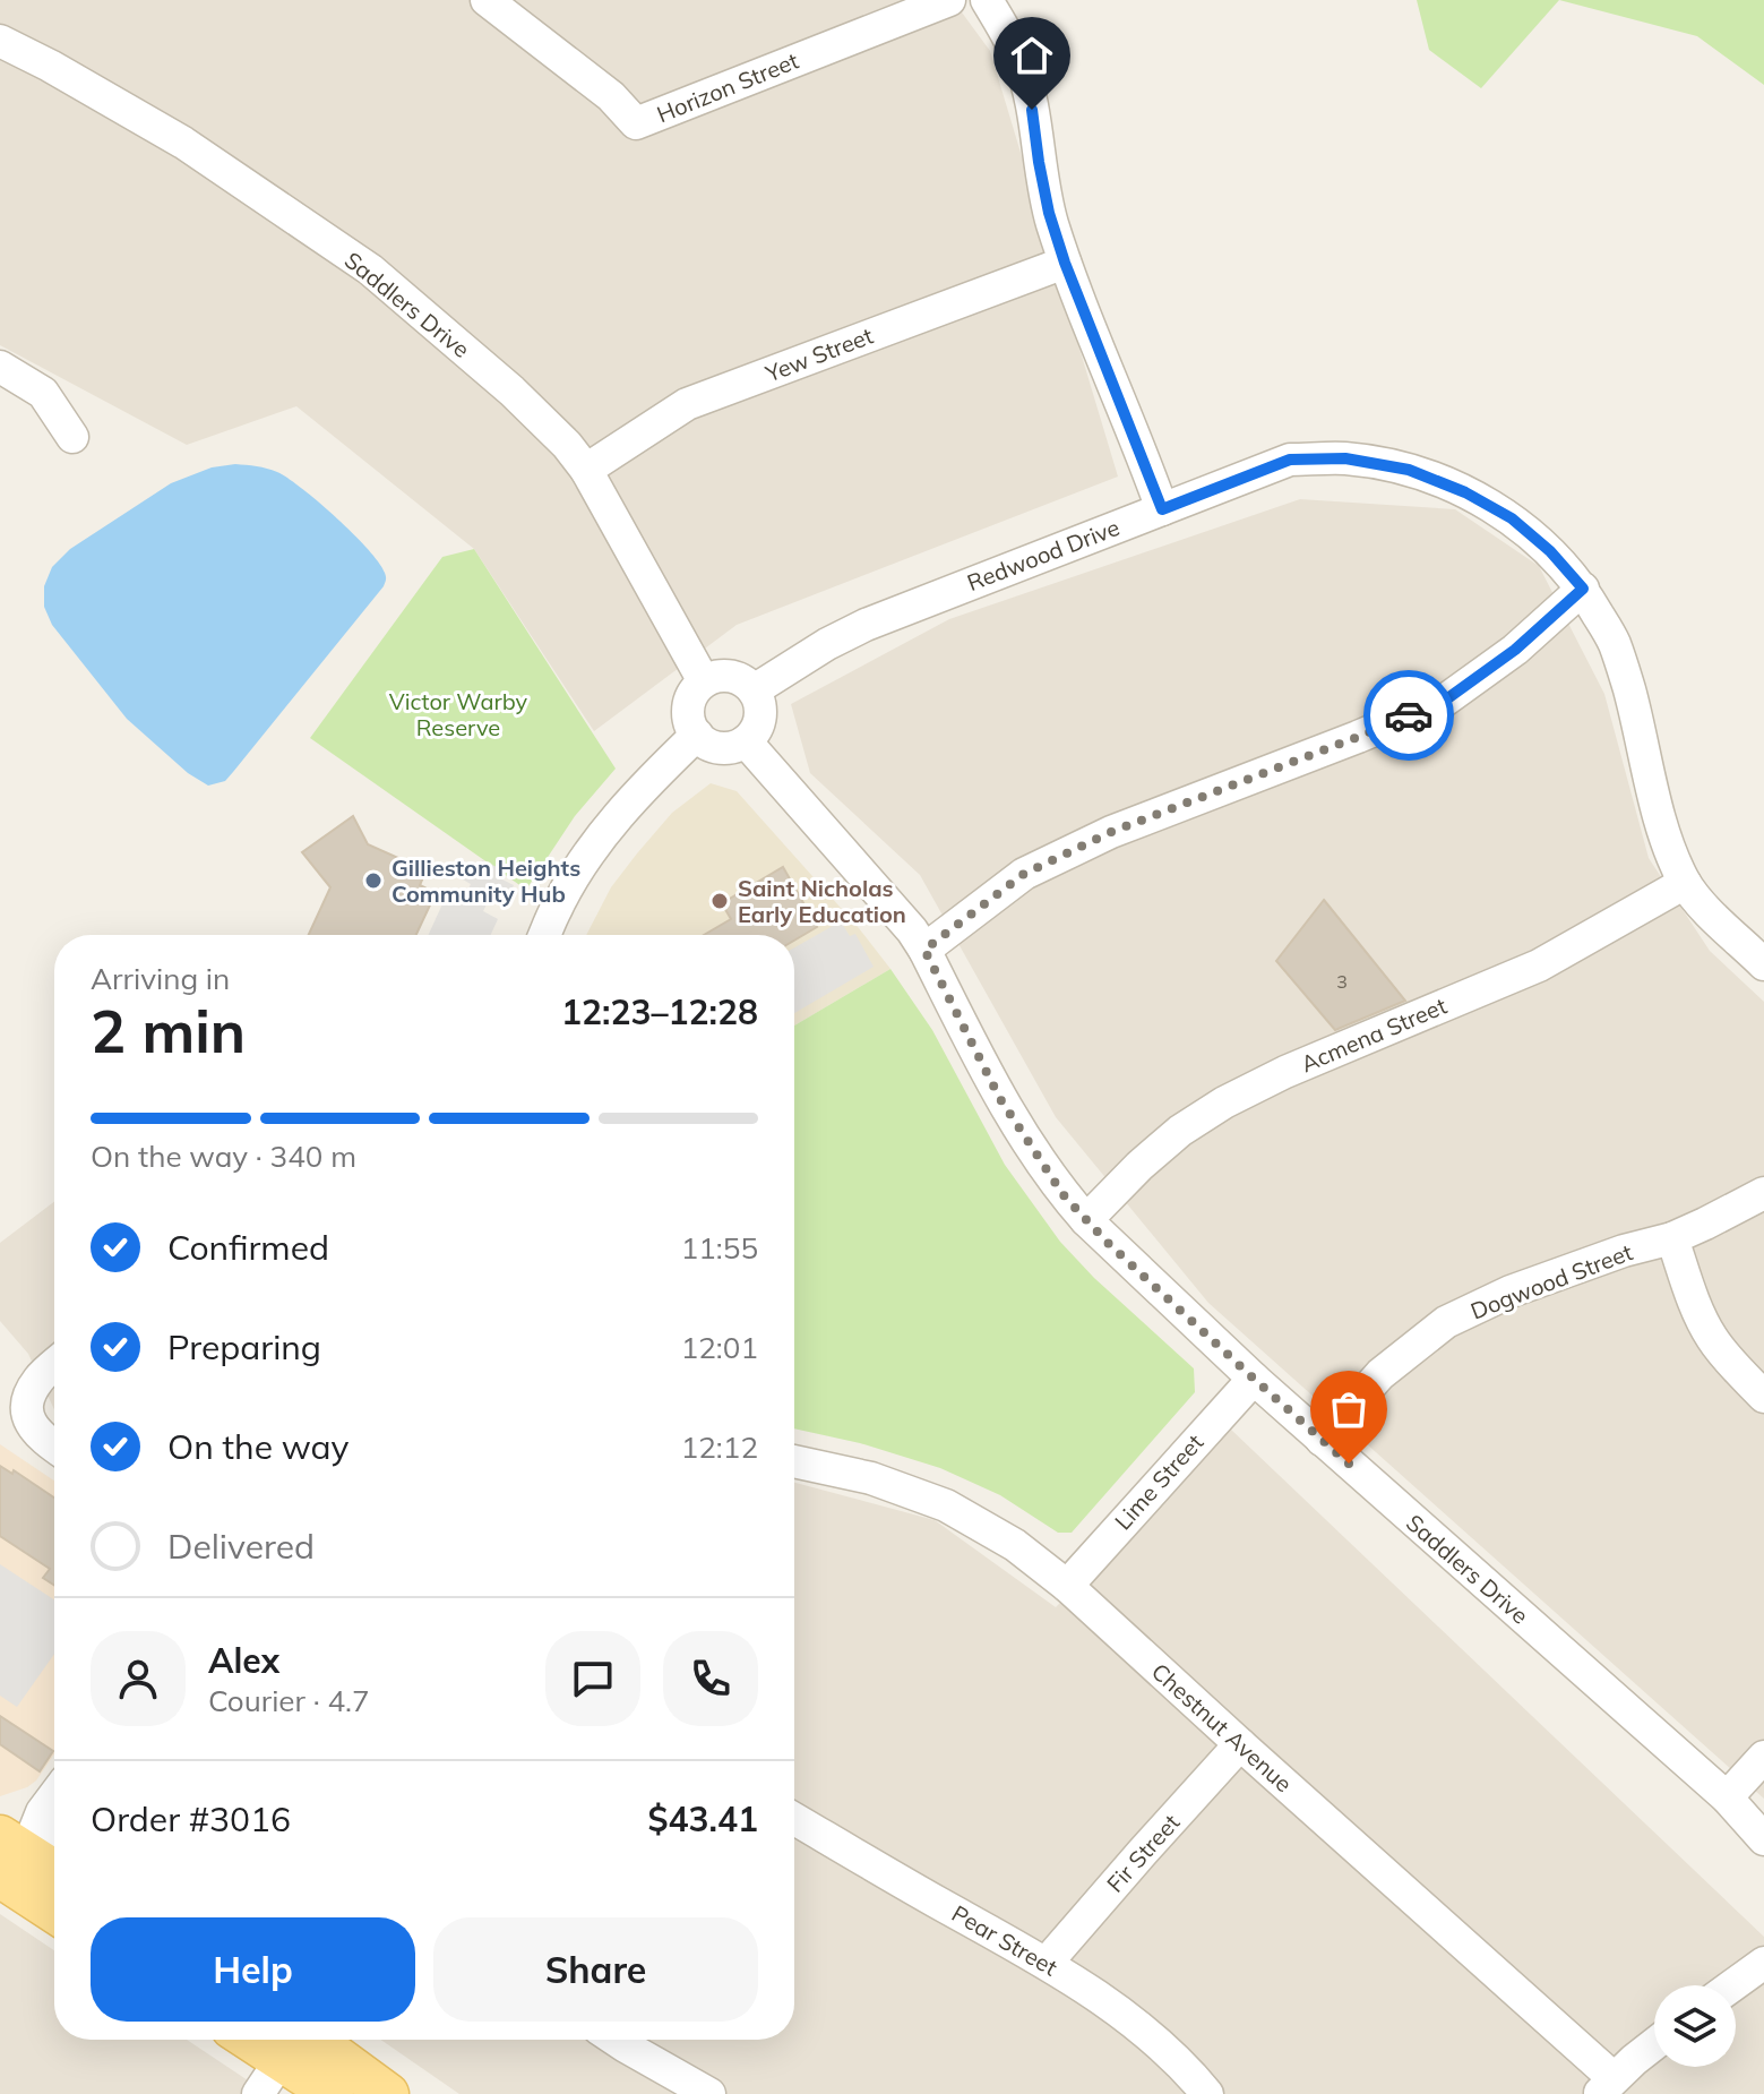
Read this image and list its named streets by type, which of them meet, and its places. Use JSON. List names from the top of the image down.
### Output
{
  "streets": {
    "street": [
      "Horizon Street",
      "Saddlers Drive",
      "Yew Street",
      "Redwood Drive",
      "Acmena Street",
      "Dogwood Street",
      "Lime Street",
      "Chestnut Avenue",
      "Fir Street",
      "Pear Street"
    ]
  },
  "crossings": [
    ["Saddlers Drive", "Yew Street"],
    ["Saddlers Drive", "Redwood Drive"],
    ["Saddlers Drive", "Acmena Street"],
    ["Saddlers Drive", "Dogwood Street"],
    ["Saddlers Drive", "Lime Street"],
    ["Redwood Drive", "Acmena Street"],
    ["Lime Street", "Chestnut Avenue"],
    ["Chestnut Avenue", "Fir Street"],
    ["Fir Street", "Pear Street"]
  ],
  "parks": ["Victor Warby Reserve"],
  "places": ["Gillieston Heights Community Hub", "Saint Nicholas Early Education"],
  "house_numbers": ["3"],
  "page": {
    "heading": ["2 min", "Arriving in", "12:23–12:28"],
    "panel": [
      "Alex",
      "Courier · 4.7",
      "Order #3016",
      "$43.41"
    ],
    "bar": "On the way · 340 m",
    "list": [
      ["Confirmed", "11:55"],
      ["Preparing", "12:01"],
      ["On the way", "12:12"],
      "Delivered"
    ],
    "buttons": ["Help", "Share"]
  }
}
